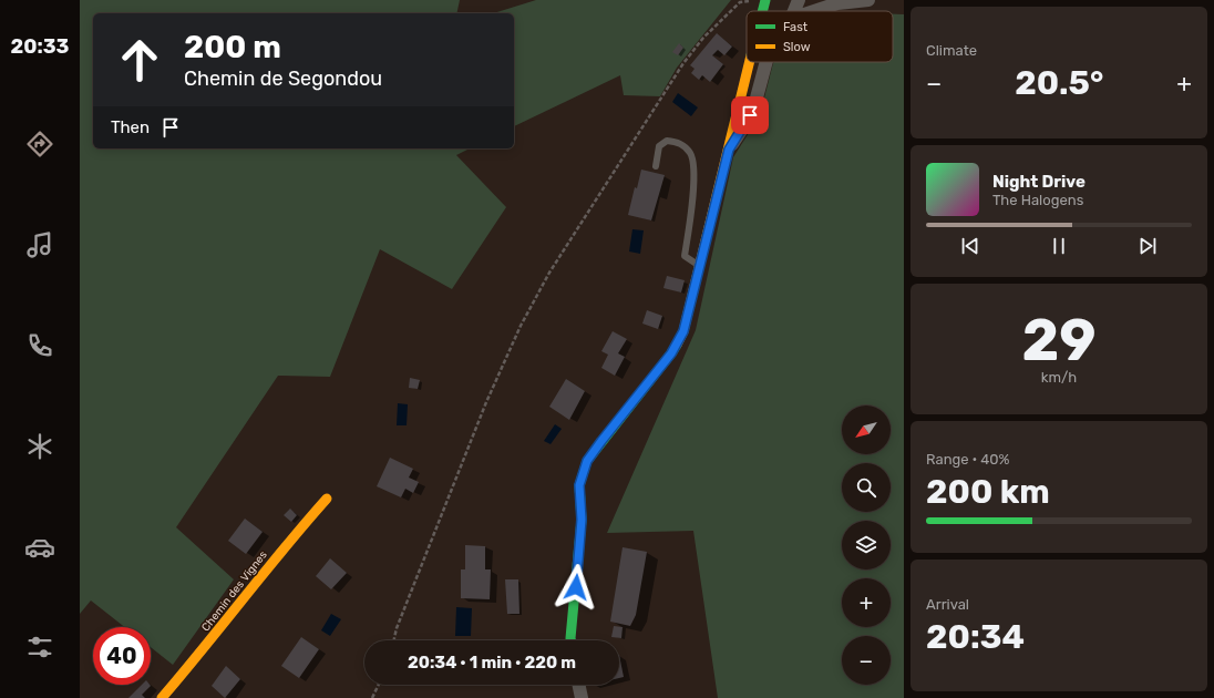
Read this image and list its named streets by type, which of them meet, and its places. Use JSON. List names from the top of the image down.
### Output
{
  "streets": {
    "street": ["Chemin des Vignes"]
  },
  "legend": ["Fast", "Slow"],
  "north": "bottom left",
  "page": {
    "tabs": "20:33",
    "tile": [
      "Climate",
      ["29", "km/h"],
      ["Range · 40%", "200 km"],
      ["Arrival", "20:34"]
    ],
    "turn": ["200 m", "Chemin de Segondou"],
    "heat": ["−", "20.5°", "+"],
    "then": "Then",
    "song": ["Night Drive", "The Halogens"],
    "map_buttons": ["+", "−"],
    "limit": "40",
    "trip": "20:34 · 1 min · 220 m"
  }
}
